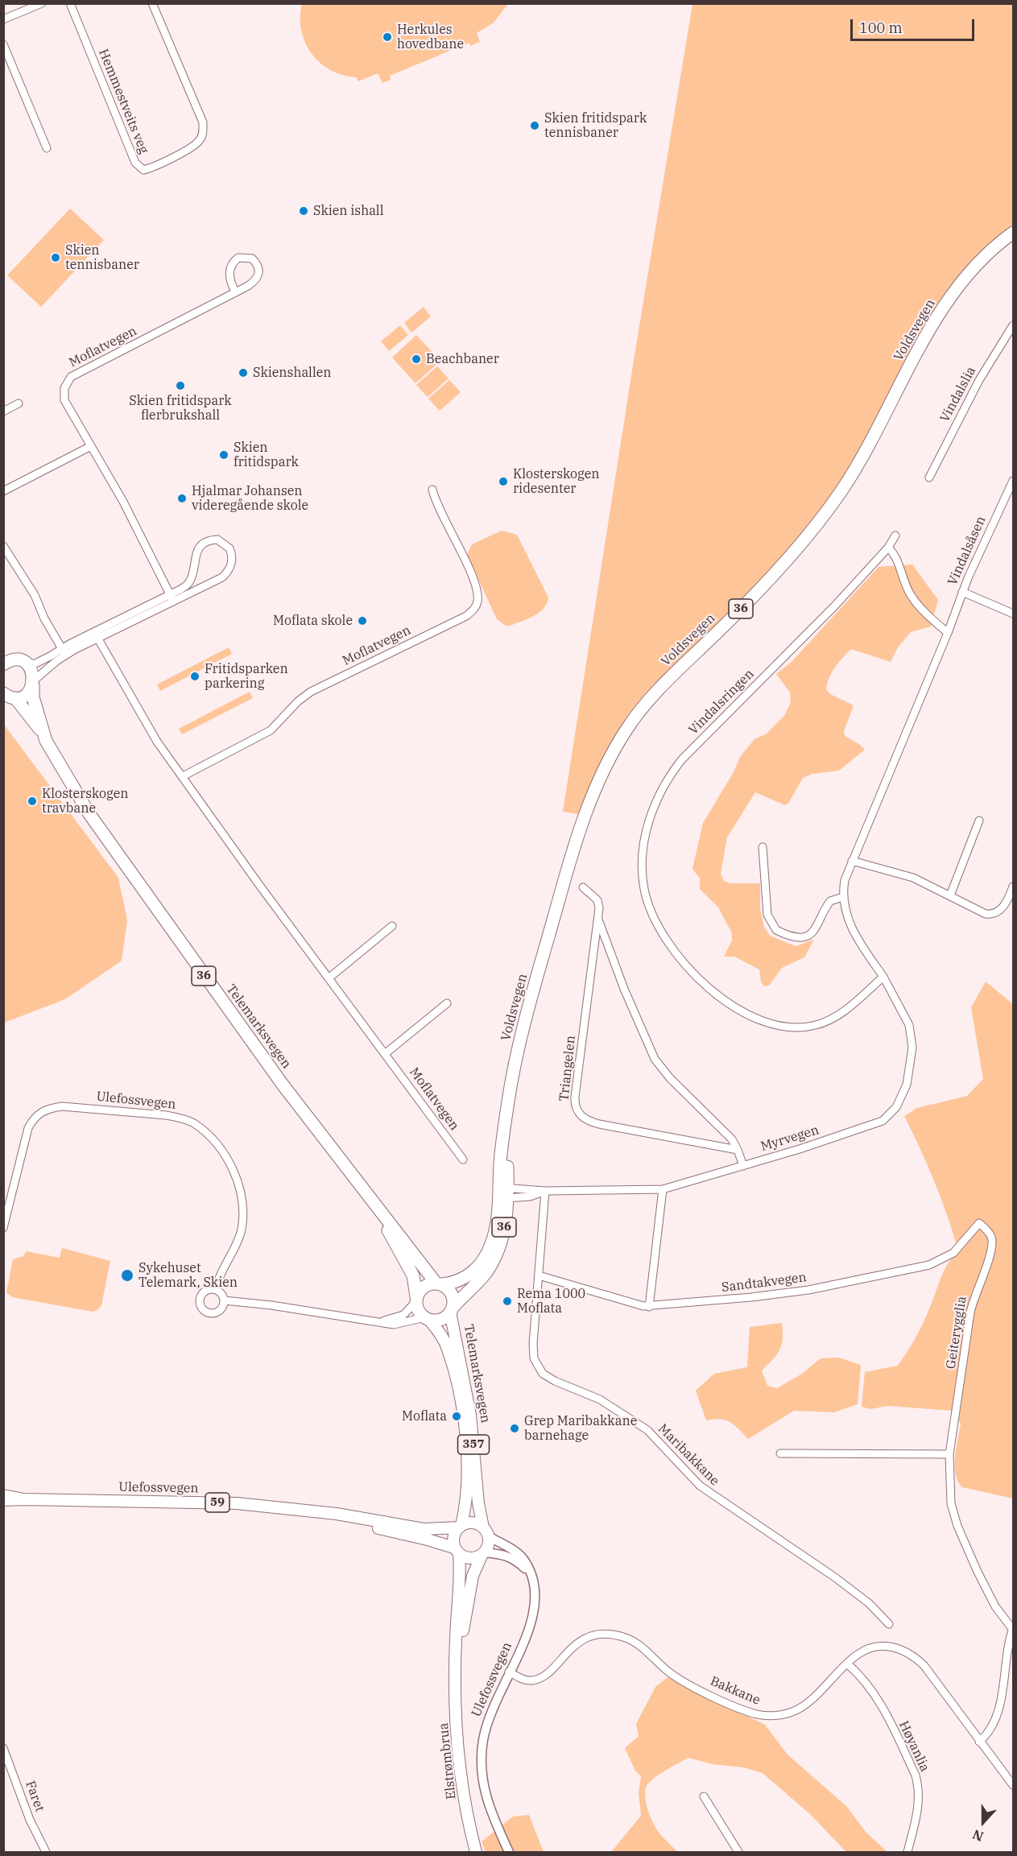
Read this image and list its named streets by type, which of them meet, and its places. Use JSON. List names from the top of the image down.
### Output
{
  "streets": {
    "highway": ["Voldsvegen", "36", "Telemarksvegen"],
    "main road": [
      "Ulefossvegen",
      "357",
      "59",
      "Elstrømbrua"
    ],
    "street": [
      "Hemmestveits veg",
      "Moflatvegen",
      "Vindalslia",
      "Vindalsåsen",
      "Vindalsringen",
      "Triangelen",
      "Myrvegen",
      "Sandtakvegen",
      "Geiterygglia",
      "Maribakkane",
      "Bakkane",
      "Høyanlia",
      "Faret"
    ]
  },
  "crossings": [
    ["Voldsvegen", "36"],
    ["Voldsvegen", "Telemarksvegen"],
    ["Voldsvegen", "Myrvegen"],
    ["36", "Telemarksvegen"],
    ["Vindalsringen", "Myrvegen"],
    ["Telemarksvegen", "Ulefossvegen"],
    ["Telemarksvegen", "357"],
    ["Telemarksvegen", "Elstrømbrua"],
    ["Triangelen", "Myrvegen"],
    ["Ulefossvegen", "357"],
    ["Ulefossvegen", "Bakkane"],
    ["Ulefossvegen", "Elstrømbrua"],
    ["Myrvegen", "Maribakkane"],
    ["Sandtakvegen", "Geiterygglia"],
    ["Sandtakvegen", "Maribakkane"],
    ["357", "Elstrømbrua"],
    ["Bakkane", "Høyanlia"]
  ],
  "places": [
    "Herkules hovedbane",
    "Skien fritidspark tennisbaner",
    "Skien ishall",
    "Skien tennisbaner",
    "Beachbaner",
    "Skienshallen",
    "Skien fritidspark flerbrukshall",
    "Skien fritidspark",
    "Klosterskogen ridesenter",
    "Hjalmar Johansen videregående skole",
    "Moflata skole",
    "Fritidsparken parkering",
    "Klosterskogen travbane",
    "Sykehuset Telemark, Skien",
    "Rema 1000 Moflata",
    "Moflata",
    "Grep Maribakkane barnehage"
  ],
  "scale_bar": "100 m",
  "north": "bottom"
}
